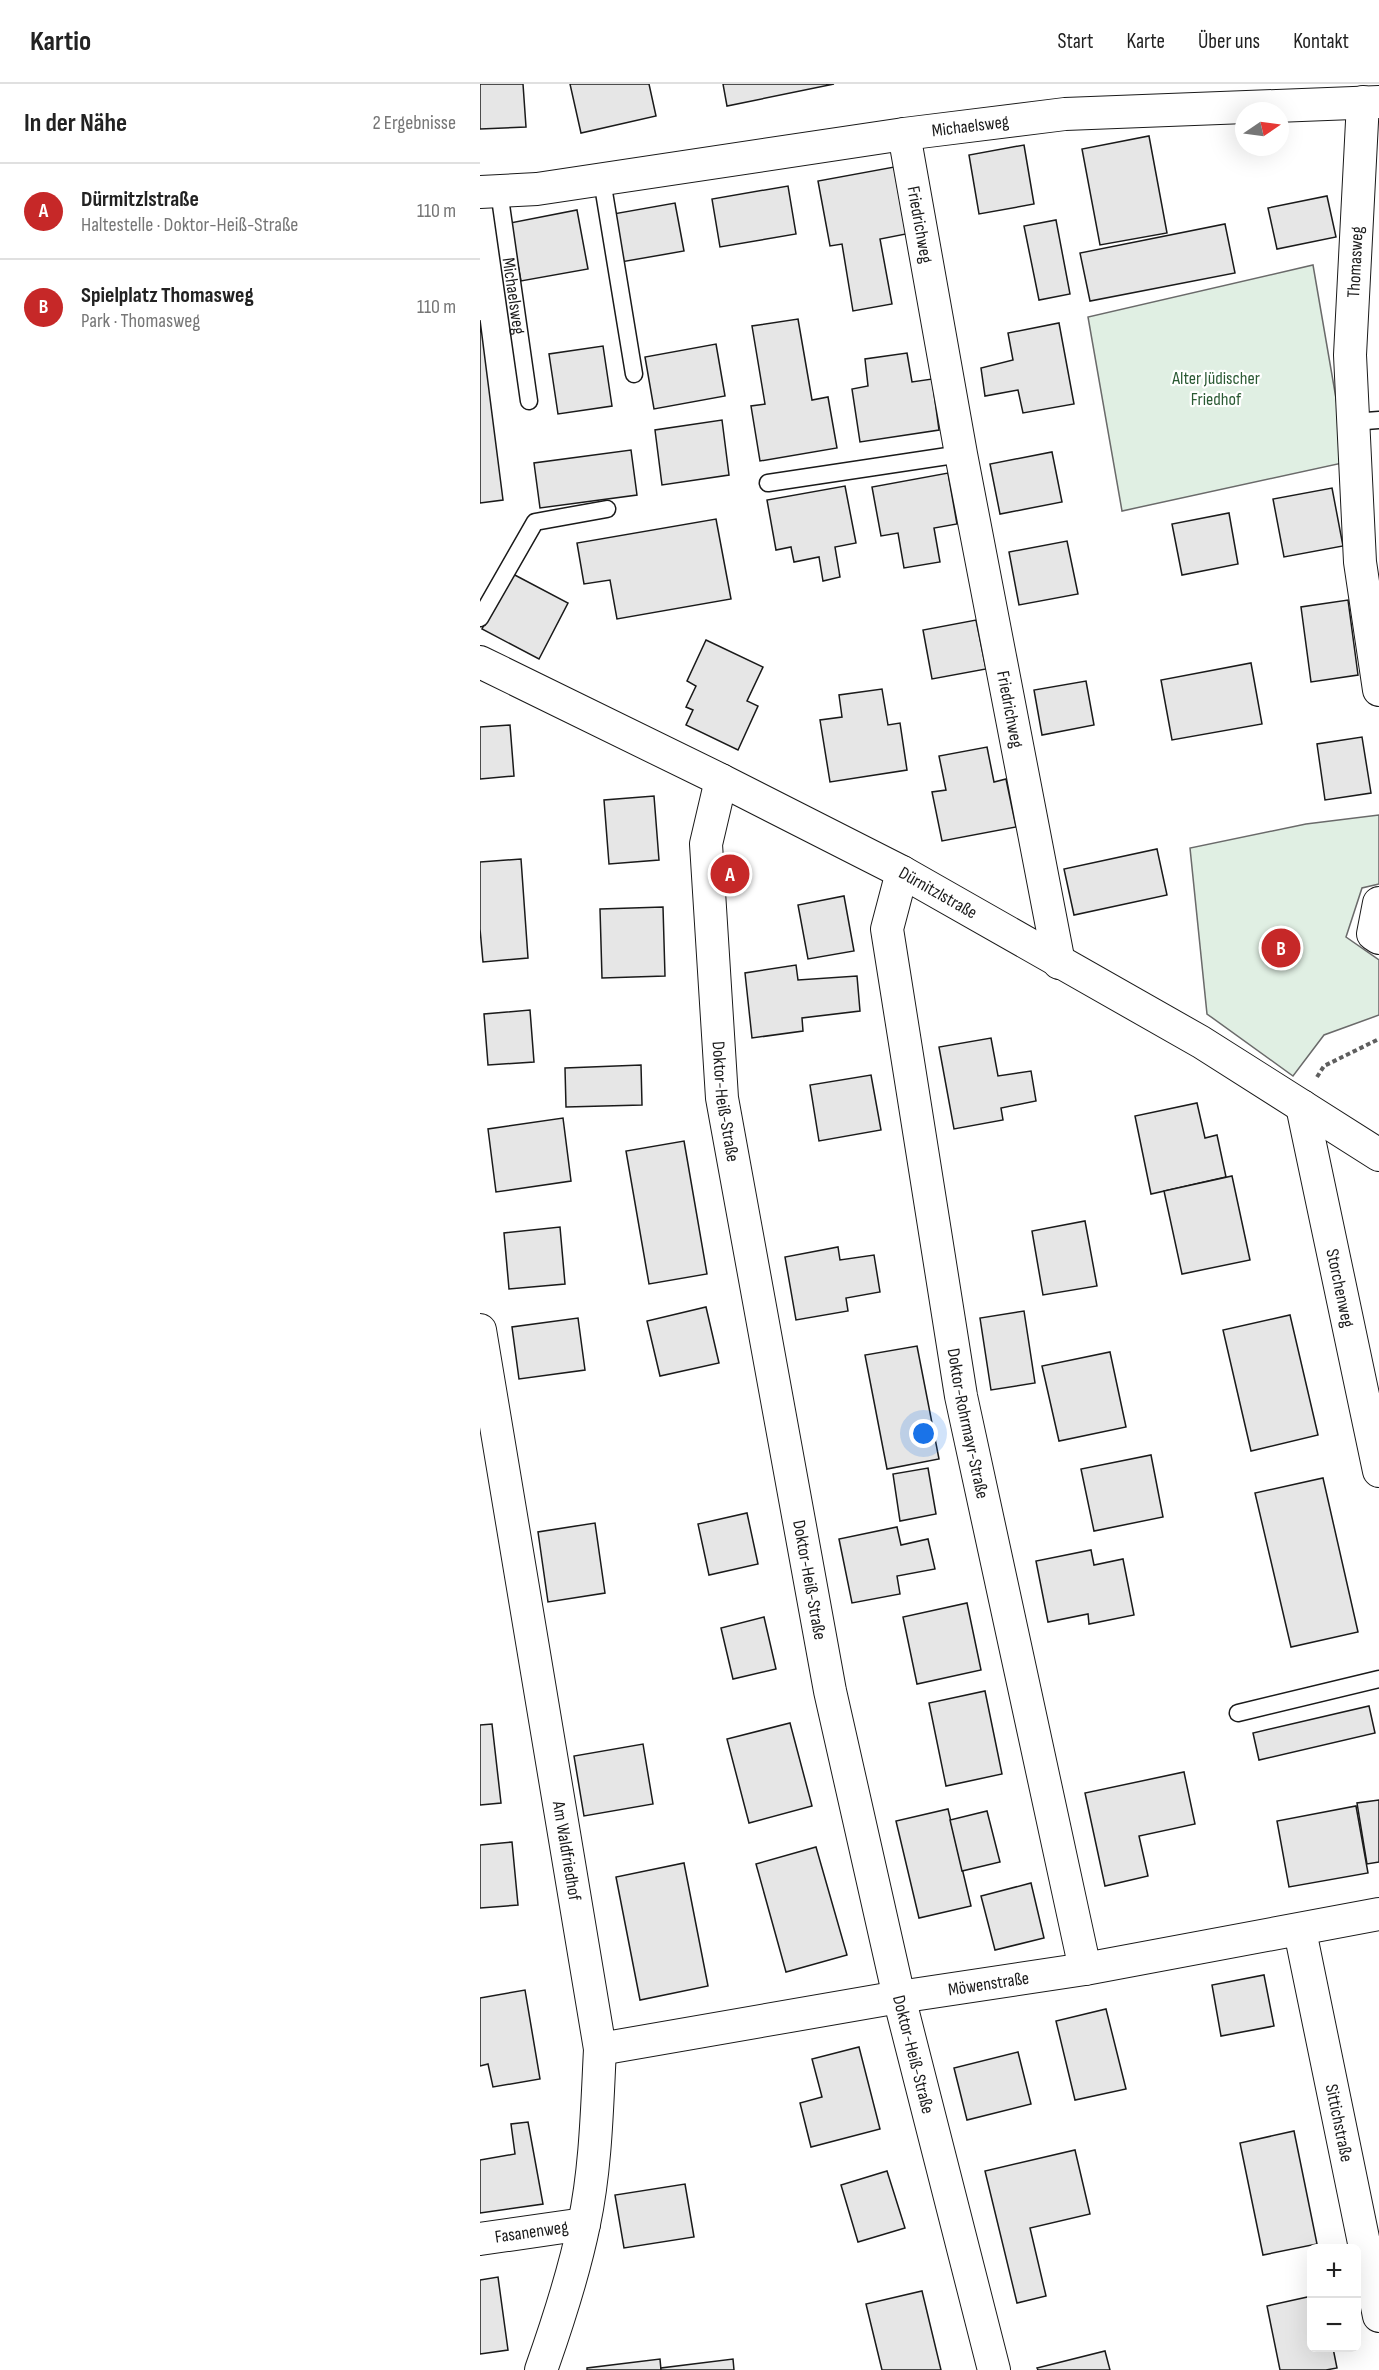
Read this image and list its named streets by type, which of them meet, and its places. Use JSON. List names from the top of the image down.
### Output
{
  "streets": {
    "street": [
      "Michaelsweg",
      "Friedrichweg",
      "Thomasweg",
      "Dürnitzlstraße",
      "Doktor-Heiß-Straße",
      "Storchenweg",
      "Doktor-Rohrmayr-Straße",
      "Am Waldfriedhof",
      "Möwenstraße",
      "Sittichstraße",
      "Fasanenweg"
    ]
  },
  "crossings": [
    ["Michaelsweg", "Friedrichweg"],
    ["Michaelsweg", "Thomasweg"],
    ["Friedrichweg", "Dürnitzlstraße"],
    ["Dürnitzlstraße", "Doktor-Heiß-Straße"],
    ["Dürnitzlstraße", "Storchenweg"],
    ["Dürnitzlstraße", "Doktor-Rohrmayr-Straße"],
    ["Doktor-Heiß-Straße", "Möwenstraße"],
    ["Doktor-Rohrmayr-Straße", "Möwenstraße"],
    ["Am Waldfriedhof", "Möwenstraße"],
    ["Am Waldfriedhof", "Fasanenweg"],
    ["Möwenstraße", "Sittichstraße"]
  ],
  "parks": ["Alter Jüdischer Friedhof"],
  "north": "right",
  "page": {
    "header": "Kartio",
    "nav": [
      "Start",
      "Karte",
      "Über uns",
      "Kontakt"
    ],
    "heading": ["In der Nähe", "2 Ergebnisse"],
    "list": [
      {
        "mark": "A",
        "name": "Dürmitzlstraße",
        "note": "Haltestelle · Doktor-Heiß-Straße",
        "value": "110 m"
      },
      {
        "mark": "B",
        "name": "Spielplatz Thomasweg",
        "note": "Park · Thomasweg",
        "value": "110 m"
      }
    ],
    "pins": ["A", "B"],
    "map_buttons": ["+", "−"]
  }
}
